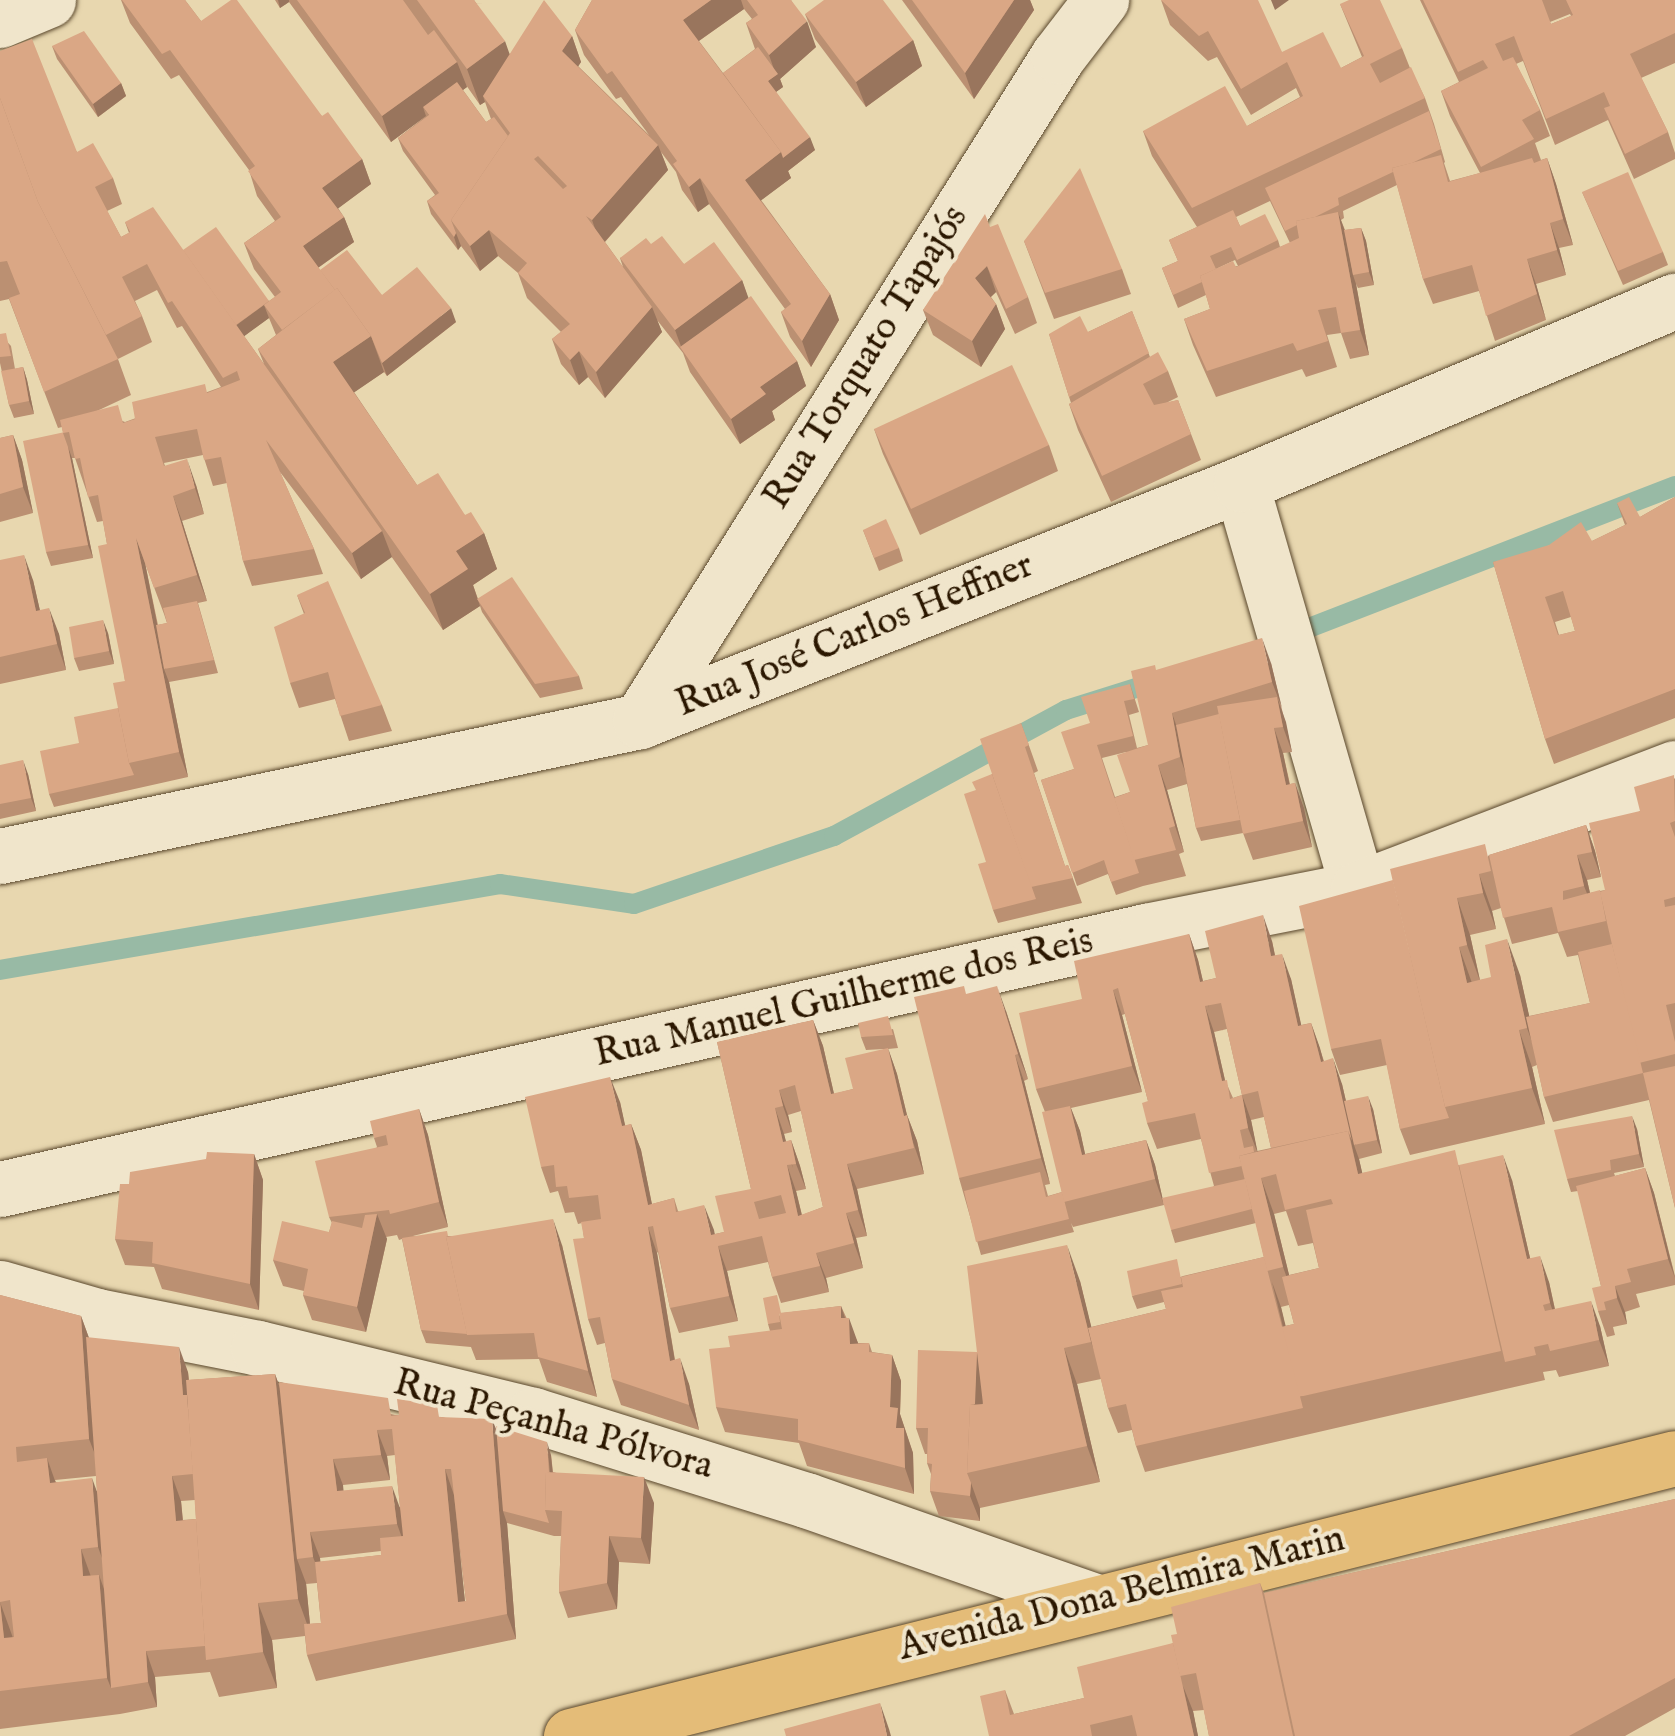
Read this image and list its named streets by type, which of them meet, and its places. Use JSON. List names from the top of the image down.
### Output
{
  "streets": {
    "main road": ["Avenida Dona Belmira Marin"],
    "street": [
      "Rua Torquato Tapajós",
      "Rua José Carlos Heffner",
      "Rua Manuel Guilherme dos Reis",
      "Rua Peçanha Pólvora"
    ]
  },
  "crossings": [
    ["Rua Torquato Tapajós", "Rua José Carlos Heffner"],
    ["Rua Peçanha Pólvora", "Avenida Dona Belmira Marin"]
  ]
}
